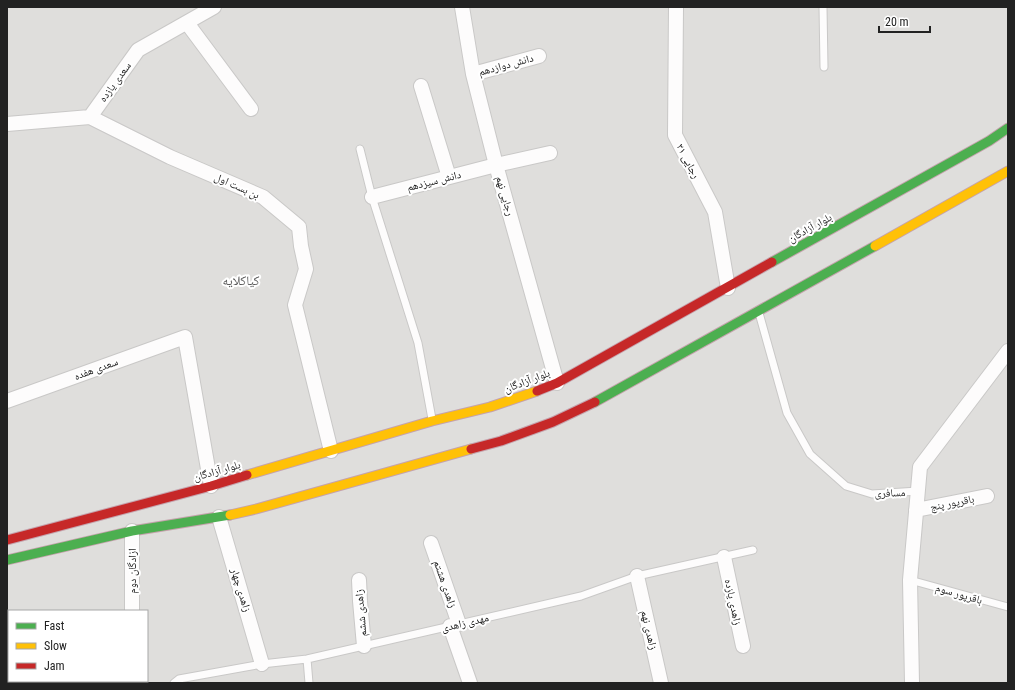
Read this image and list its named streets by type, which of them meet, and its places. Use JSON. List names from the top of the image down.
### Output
{
  "streets": {
    "highway": ["بلوار آزادگان"],
    "street": [
      "دانش دوازدهم",
      "سعدی یازده",
      "رجایی ۲۱",
      "دانش سیزدهم",
      "بن بست اول",
      "رجایی نهم",
      "سعدی هفده",
      "مسافری",
      "باقرپور پنج",
      "ازادگان دوم",
      "زاهدی هشتم",
      "زاهدی چهار",
      "زاهدی یازده",
      "زاهدی ششم",
      "زاهدی نهم"
    ],
    "lane": ["باقرپور سوم", "مهدی زاهدی"]
  },
  "crossings": [
    ["دانش دوازدهم", "رجایی نهم"],
    ["سعدی یازده", "بن بست اول"],
    ["رجایی ۲۱", "بلوار آزادگان"],
    ["دانش سیزدهم", "رجایی نهم"],
    ["بن بست اول", "بلوار آزادگان"],
    ["رجایی نهم", "بلوار آزادگان"],
    ["بلوار آزادگان", "سعدی هفده"],
    ["زاهدی هشتم", "مهدی زاهدی"],
    ["زاهدی چهار", "مهدی زاهدی"],
    ["زاهدی یازده", "مهدی زاهدی"],
    ["زاهدی ششم", "مهدی زاهدی"],
    ["مهدی زاهدی", "زاهدی نهم"]
  ],
  "districts": ["کیاکلایه"],
  "legend": ["Fast", "Slow", "Jam"],
  "scale_bar": "20 m"
}
